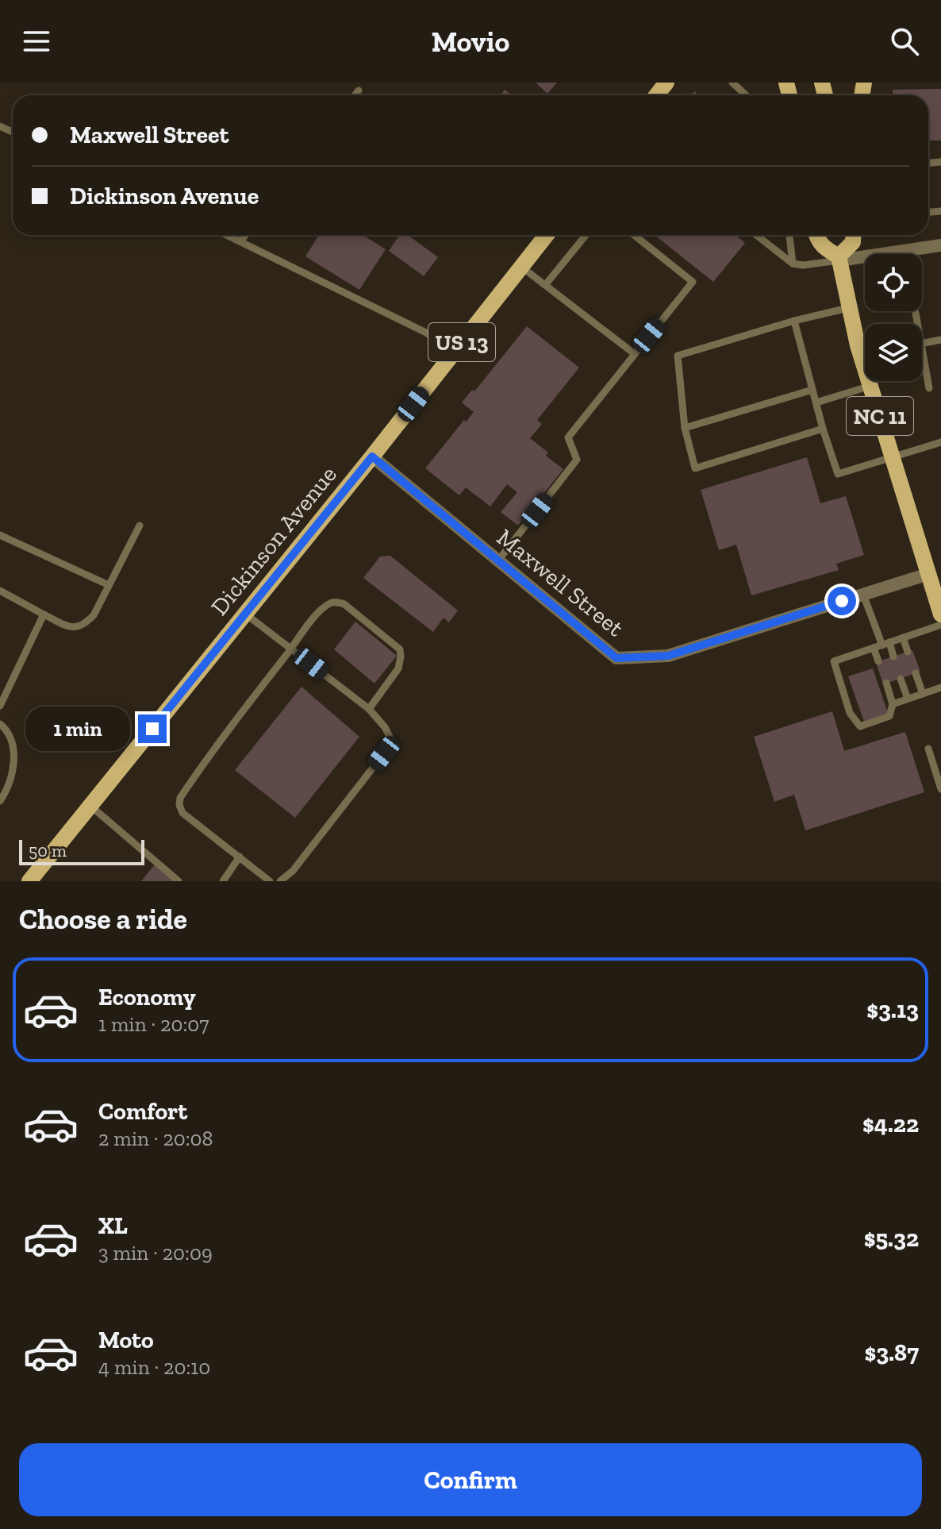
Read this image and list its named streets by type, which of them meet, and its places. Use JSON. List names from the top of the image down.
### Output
{
  "streets": {
    "main road": ["US 13", "NC 11", "Dickinson Avenue"],
    "street": ["Maxwell Street"]
  },
  "crossings": [
    ["NC 11", "Maxwell Street"],
    ["Dickinson Avenue", "Maxwell Street"]
  ],
  "scale_bar": "50 m",
  "page": {
    "header": "Movio",
    "banner": ["Maxwell Street", "Dickinson Avenue"],
    "bubble": "1 min",
    "scale": "50 m",
    "heading": "Choose a ride",
    "list": [
      {
        "name": "Economy",
        "note": "1 min · 20:07",
        "value": "$3.13"
      },
      {
        "name": "Comfort",
        "note": "2 min · 20:08",
        "value": "$4.22"
      },
      {
        "name": "XL",
        "note": "3 min · 20:09",
        "value": "$5.32"
      },
      {
        "name": "Moto",
        "note": "4 min · 20:10",
        "value": "$3.87"
      }
    ],
    "buttons": "Confirm"
  }
}
